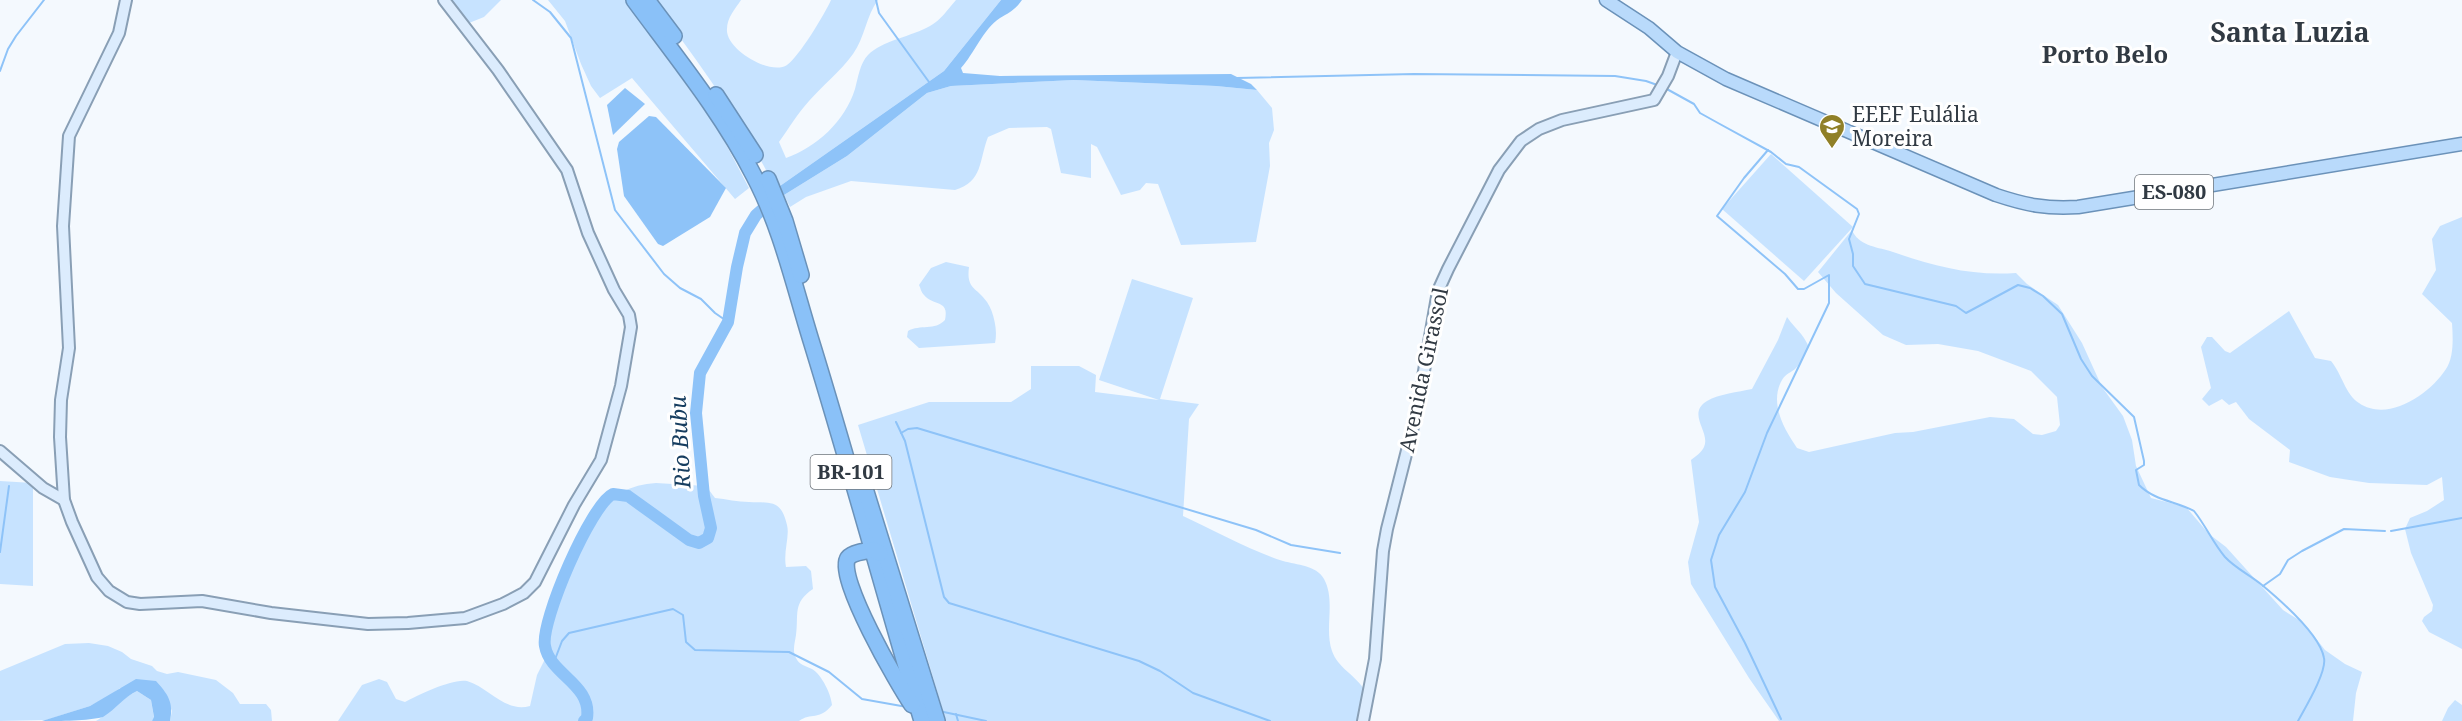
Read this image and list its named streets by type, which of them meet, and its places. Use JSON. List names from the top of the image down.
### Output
{
  "streets": {
    "highway": ["BR-101"],
    "main road": ["ES-080"],
    "street": ["Avenida Girassol"]
  },
  "crossings": [
    ["ES-080", "Avenida Girassol"]
  ],
  "districts": ["Santa Luzia", "Porto Belo"],
  "water": ["Rio Bubu"],
  "places": {
    "school or university": ["EEEF Eulália Moreira"]
  }
}
